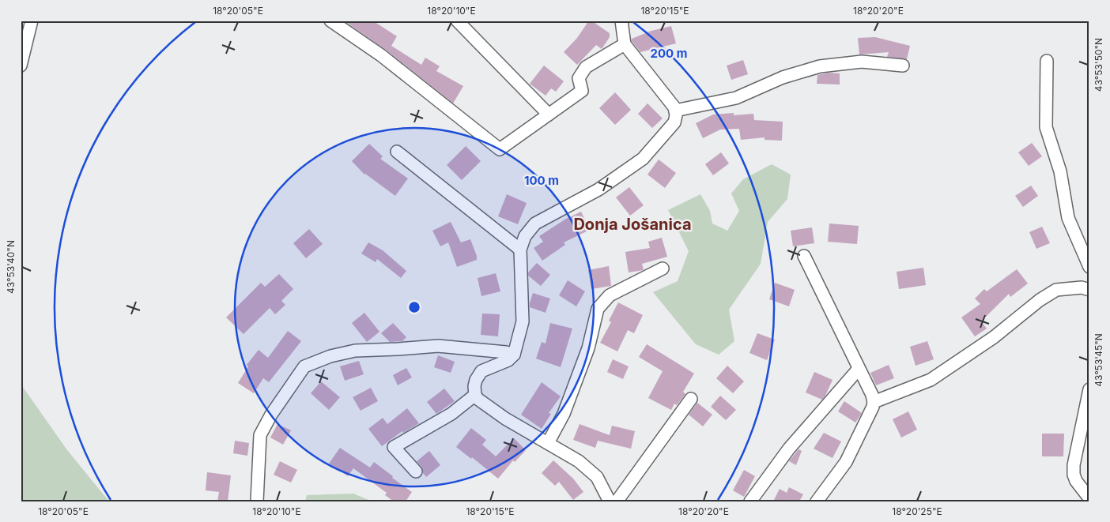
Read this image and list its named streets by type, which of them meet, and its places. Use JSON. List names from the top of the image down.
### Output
{
  "districts": ["Donja Jošanica"],
  "coordinates": [
    "18°20'05\"E",
    "18°20'10\"E",
    "18°20'15\"E",
    "18°20'20\"E",
    "43°53'50\"N",
    "43°53'40\"N",
    "43°53'45\"N",
    "18°20'25\"E"
  ],
  "rings": ["200 m", "100 m"]
}
